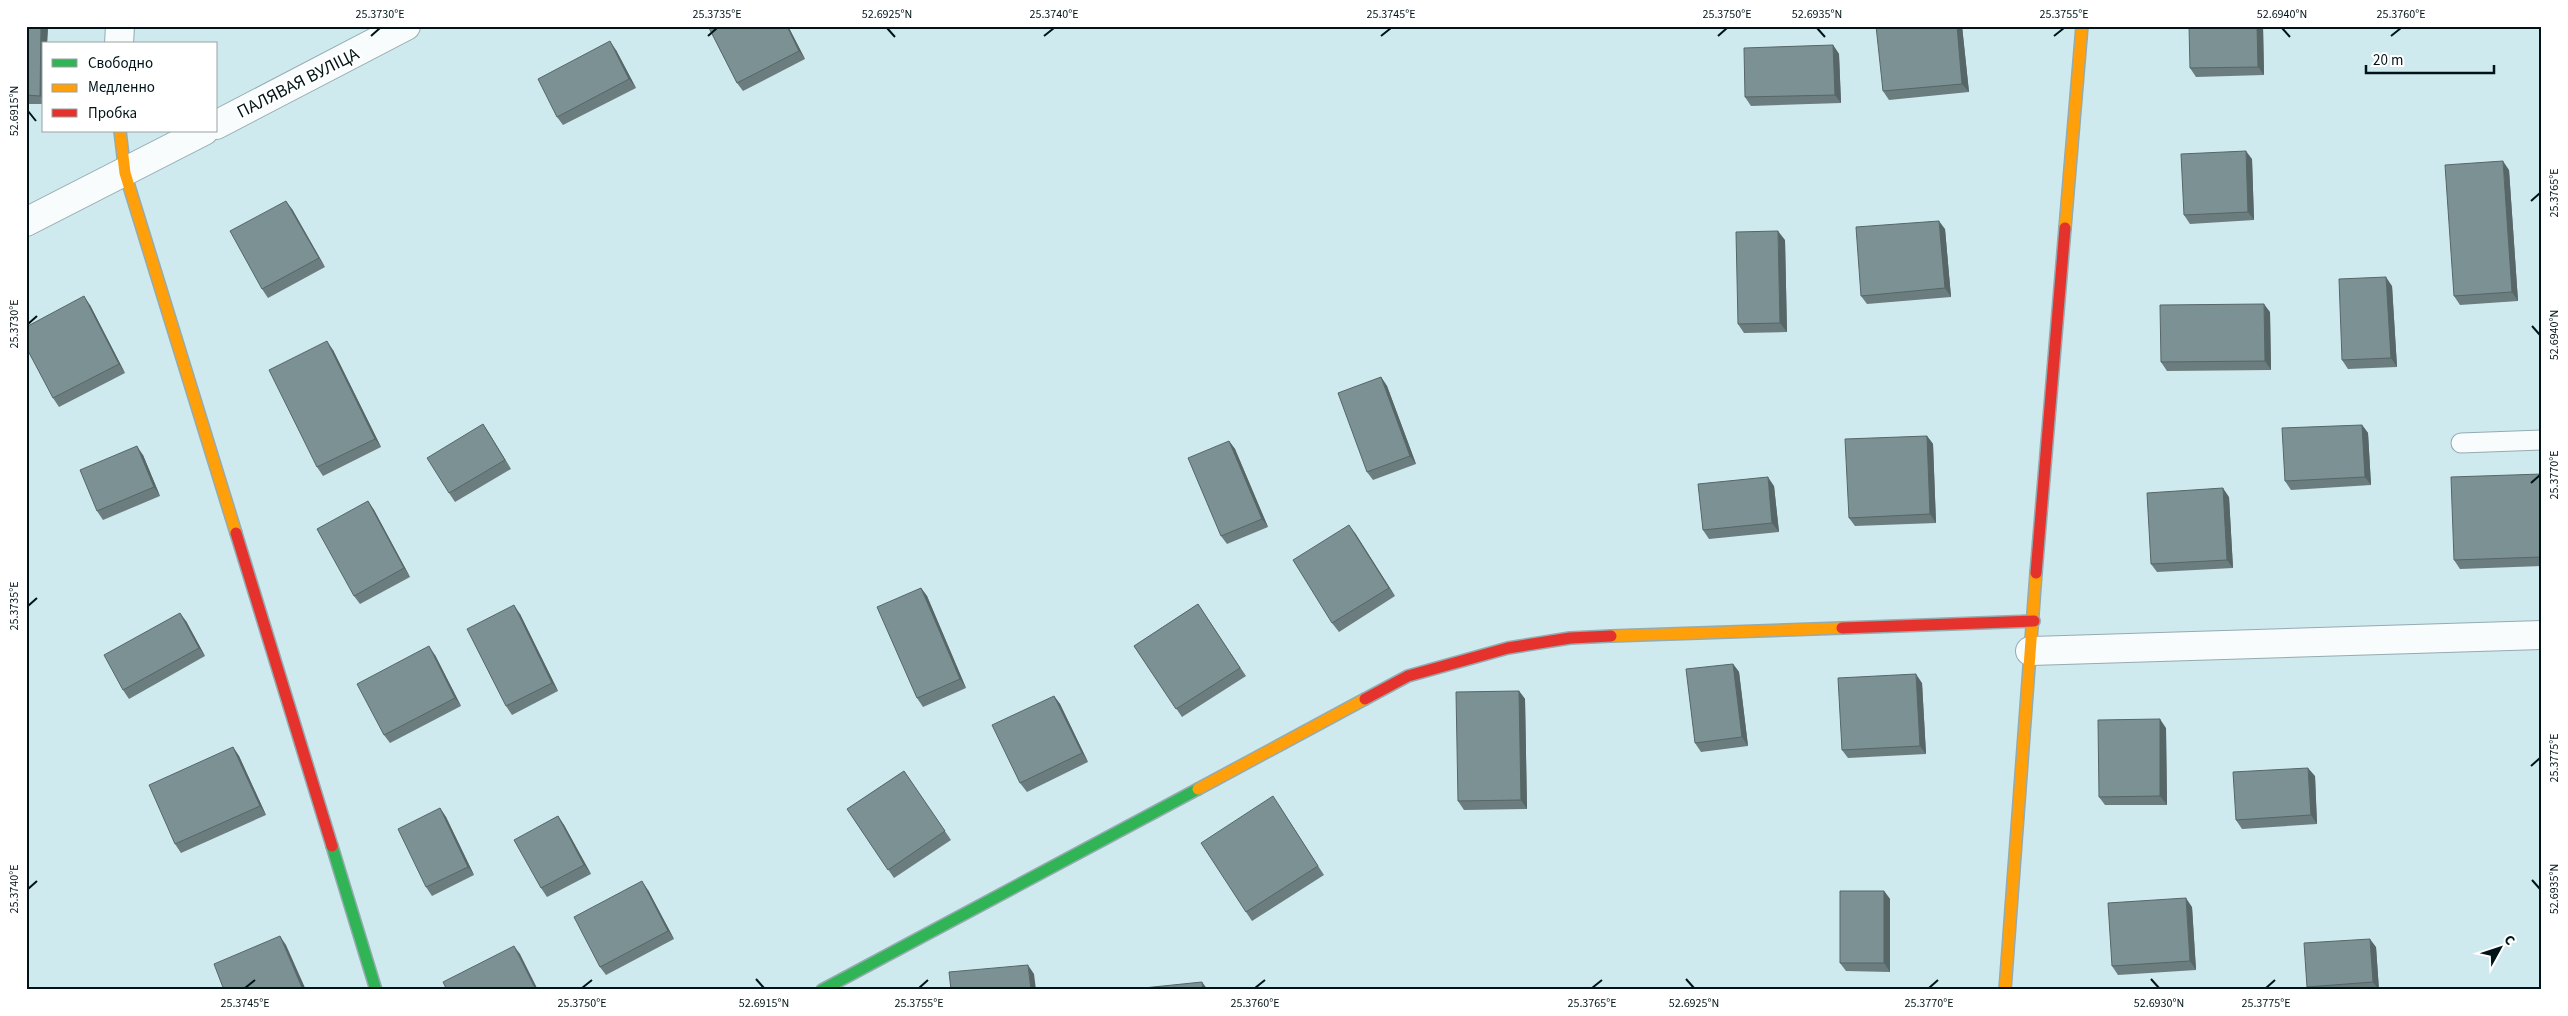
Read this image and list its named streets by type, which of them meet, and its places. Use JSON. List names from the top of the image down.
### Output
{
  "streets": {
    "street": ["ПАЛЯВАЯ ВУЛІЦА"]
  },
  "legend": ["Свободно", "Медленно", "Пробка"],
  "scale_bar": "20 m",
  "north": "top right",
  "coordinates": [
    "25.3730°E",
    "25.3735°E",
    "52.6925°N",
    "25.3740°E",
    "25.3745°E",
    "25.3750°E",
    "52.6935°N",
    "25.3755°E",
    "52.6940°N",
    "25.3760°E",
    "52.6915°N",
    "25.3765°E",
    "25.3770°E",
    "25.3775°E",
    "52.6930°N"
  ]
}
